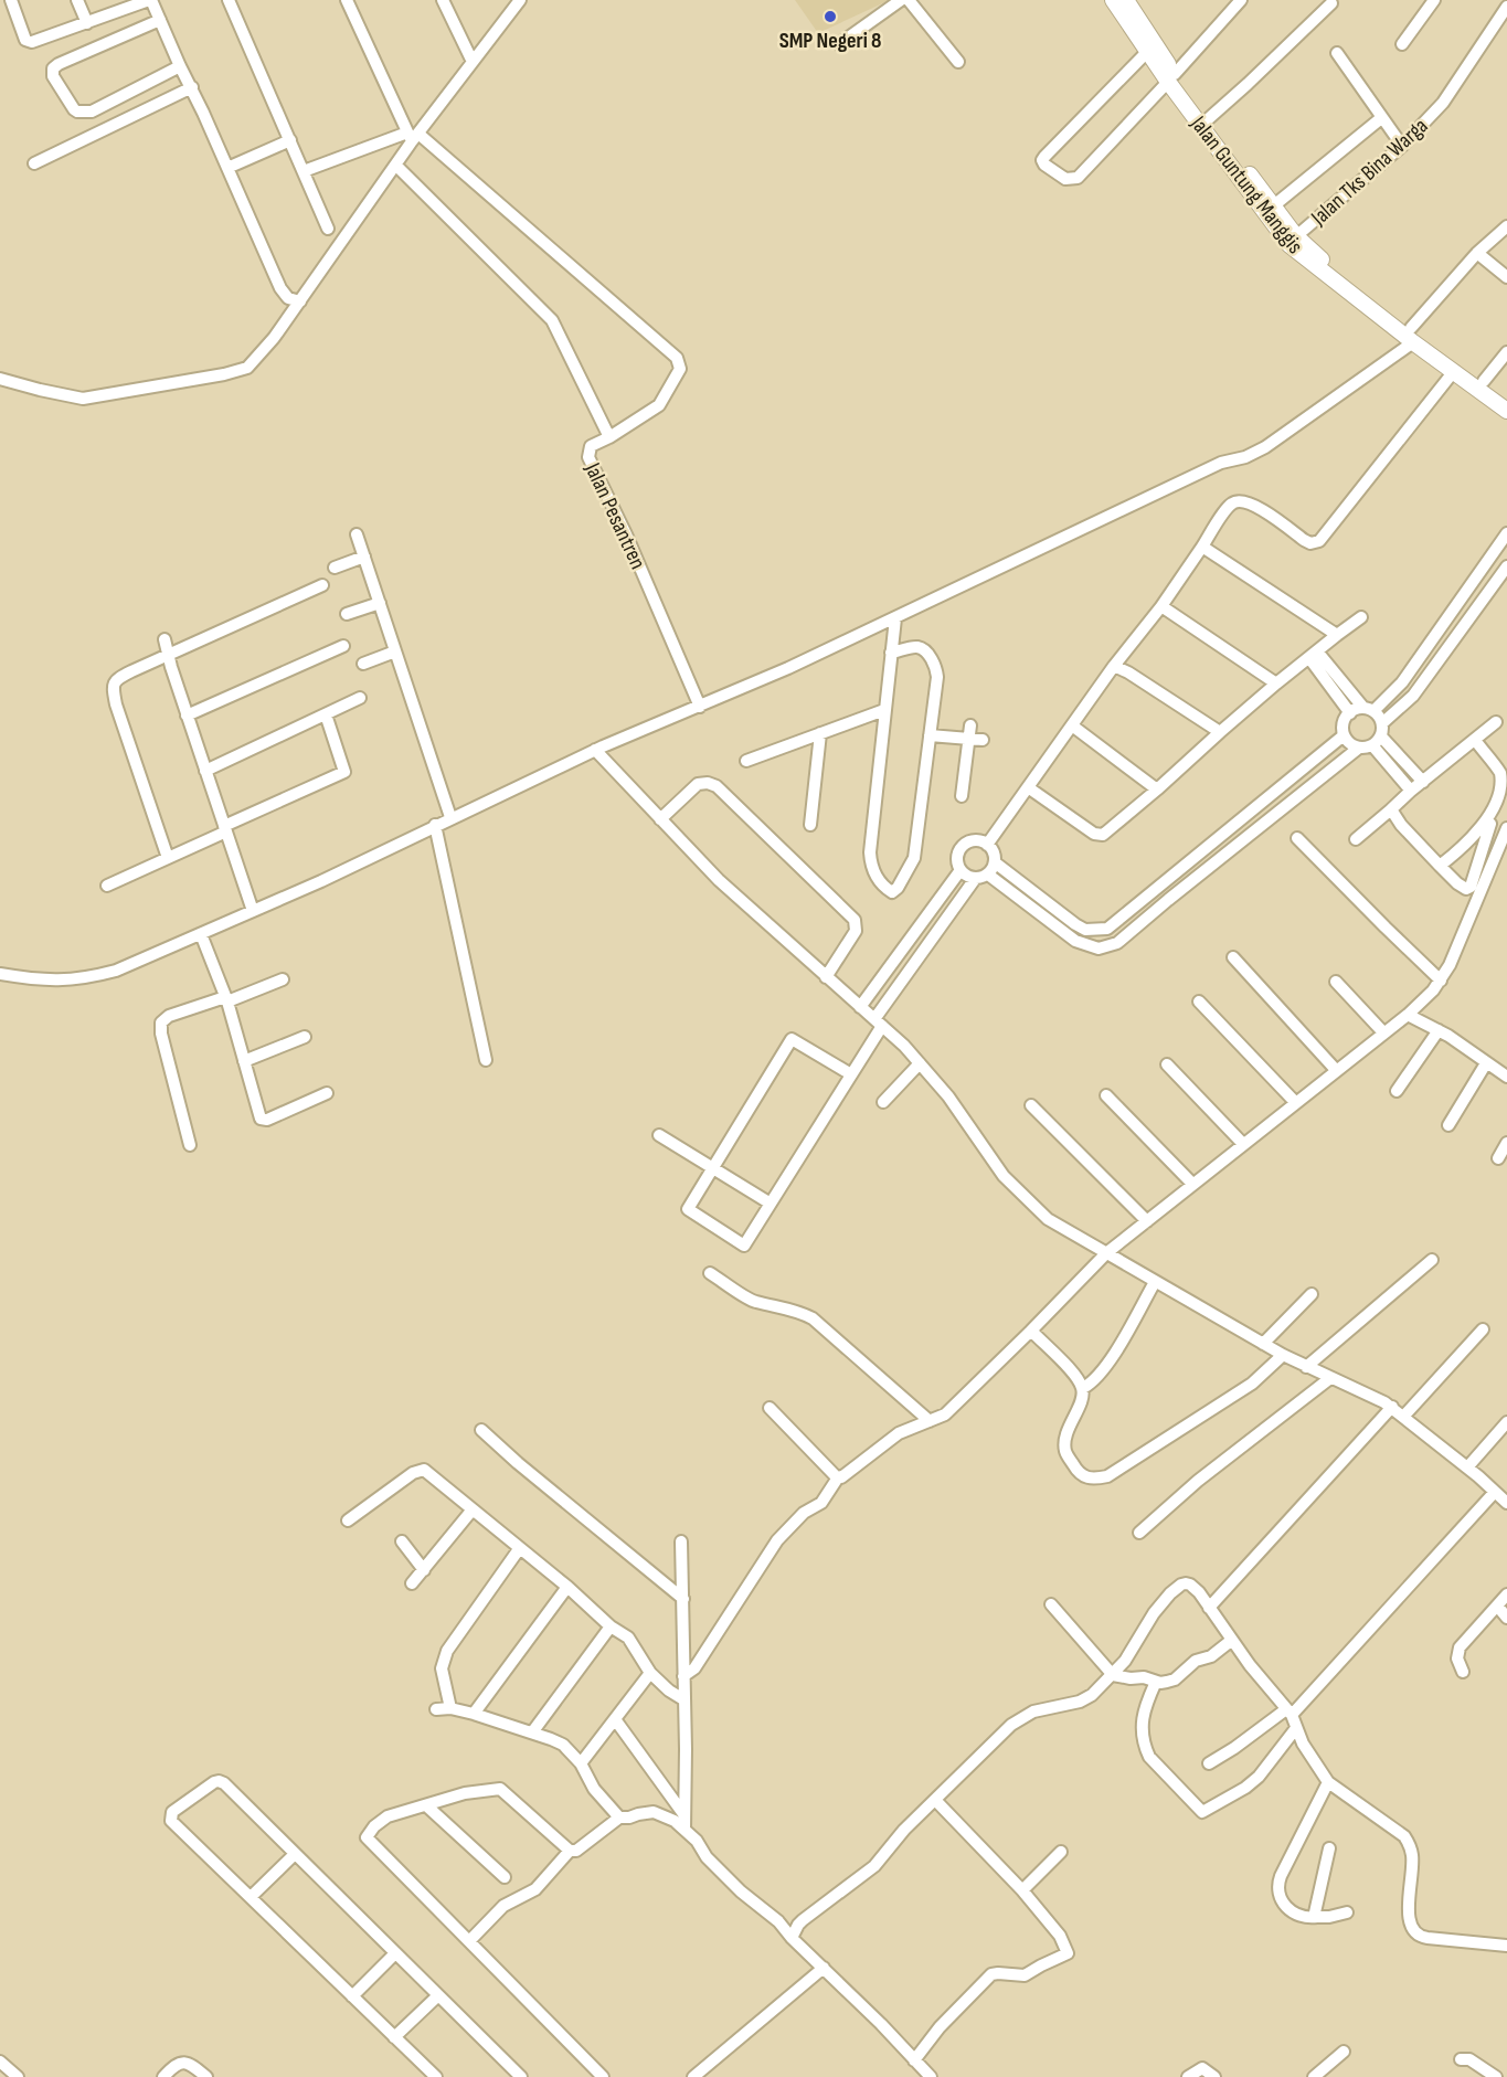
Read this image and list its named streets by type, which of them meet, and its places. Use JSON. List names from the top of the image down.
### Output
{
  "streets": {
    "street": ["Jalan Tks Bina Warga", "Jalan Guntung Manggis", "Jalan Pesantren"]
  },
  "crossings": [
    ["Jalan Tks Bina Warga", "Jalan Guntung Manggis"]
  ],
  "places": ["SMP Negeri 8"]
}
